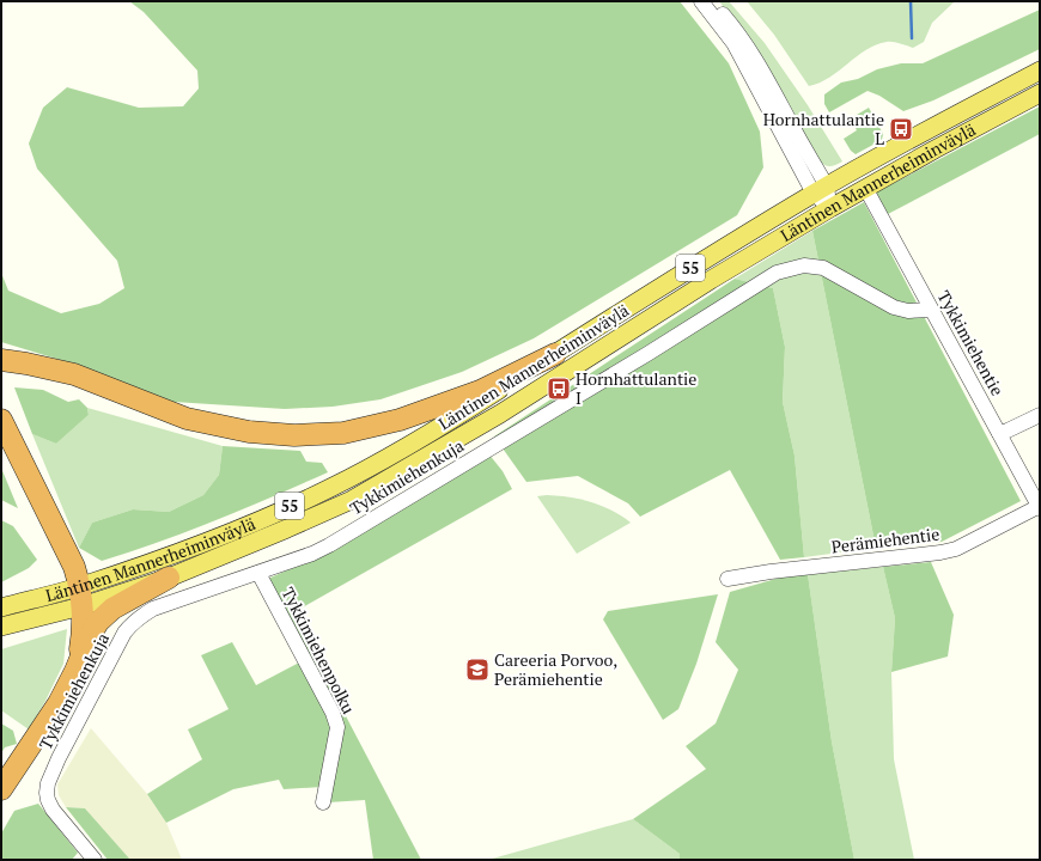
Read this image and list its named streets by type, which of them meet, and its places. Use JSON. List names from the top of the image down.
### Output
{
  "streets": {
    "main road": ["Läntinen Mannerheiminväylä", "55"],
    "street": [
      "Tykkimiehentie",
      "Tykkimiehenkuja",
      "Perämiehentie",
      "Tykkimiehenpolku"
    ]
  },
  "crossings": [
    ["Tykkimiehentie", "Tykkimiehenkuja"],
    ["Tykkimiehentie", "Perämiehentie"],
    ["Tykkimiehenkuja", "Tykkimiehenpolku"]
  ],
  "places": {
    "bus stop": ["Hornhattulantie L", "Hornhattulantie I"],
    "school or university": ["Careeria Porvoo, Perämiehentie"]
  }
}
